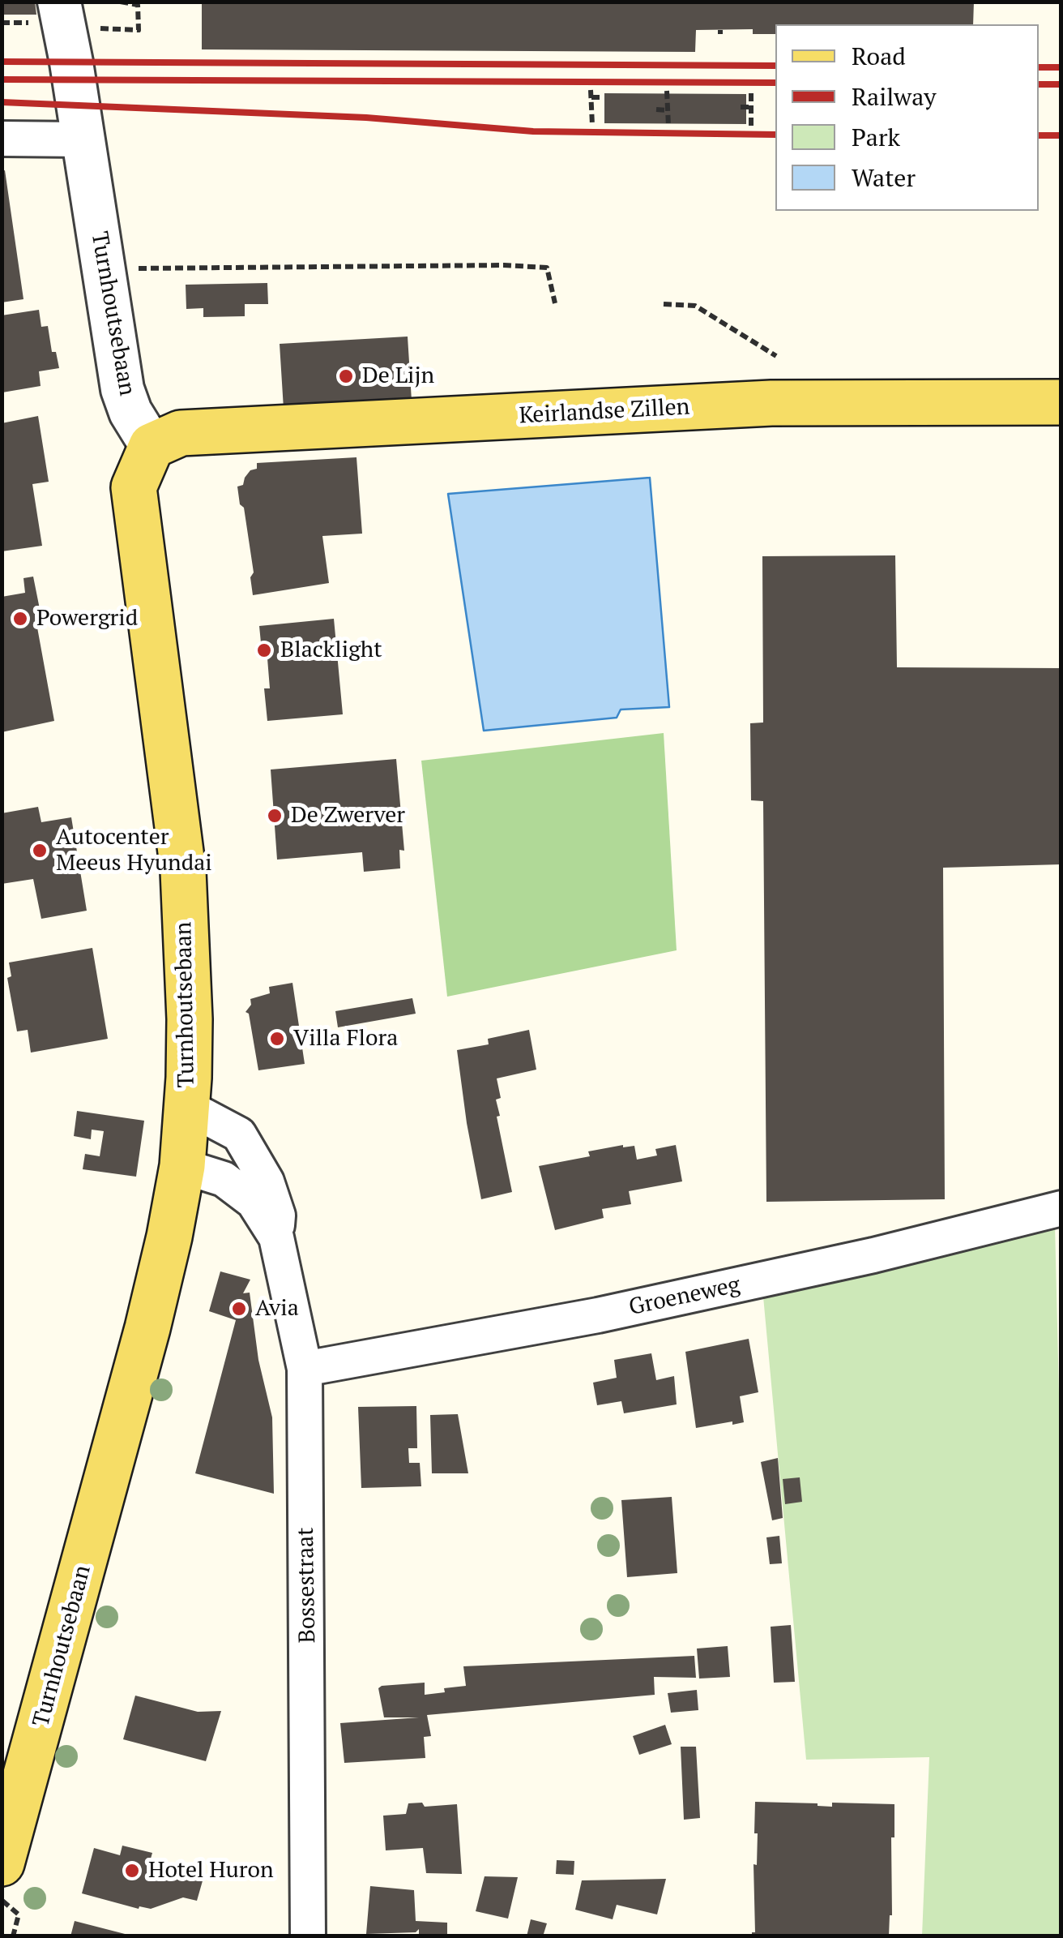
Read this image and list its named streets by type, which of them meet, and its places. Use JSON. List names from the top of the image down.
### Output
{
  "streets": {
    "main road": ["Turnhoutsebaan", "Keirlandse Zillen"],
    "street": ["Groeneweg", "Bossestraat"]
  },
  "crossings": [
    ["Turnhoutsebaan", "Keirlandse Zillen"],
    ["Turnhoutsebaan", "Bossestraat"],
    ["Groeneweg", "Bossestraat"]
  ],
  "places": [
    "De Lijn",
    "Powergrid",
    "Blacklight",
    "De Zwerver",
    "Autocenter Meeus Hyundai",
    "Villa Flora",
    "Avia",
    "Hotel Huron"
  ],
  "legend": [
    "Road",
    "Railway",
    "Park",
    "Water"
  ]
}
